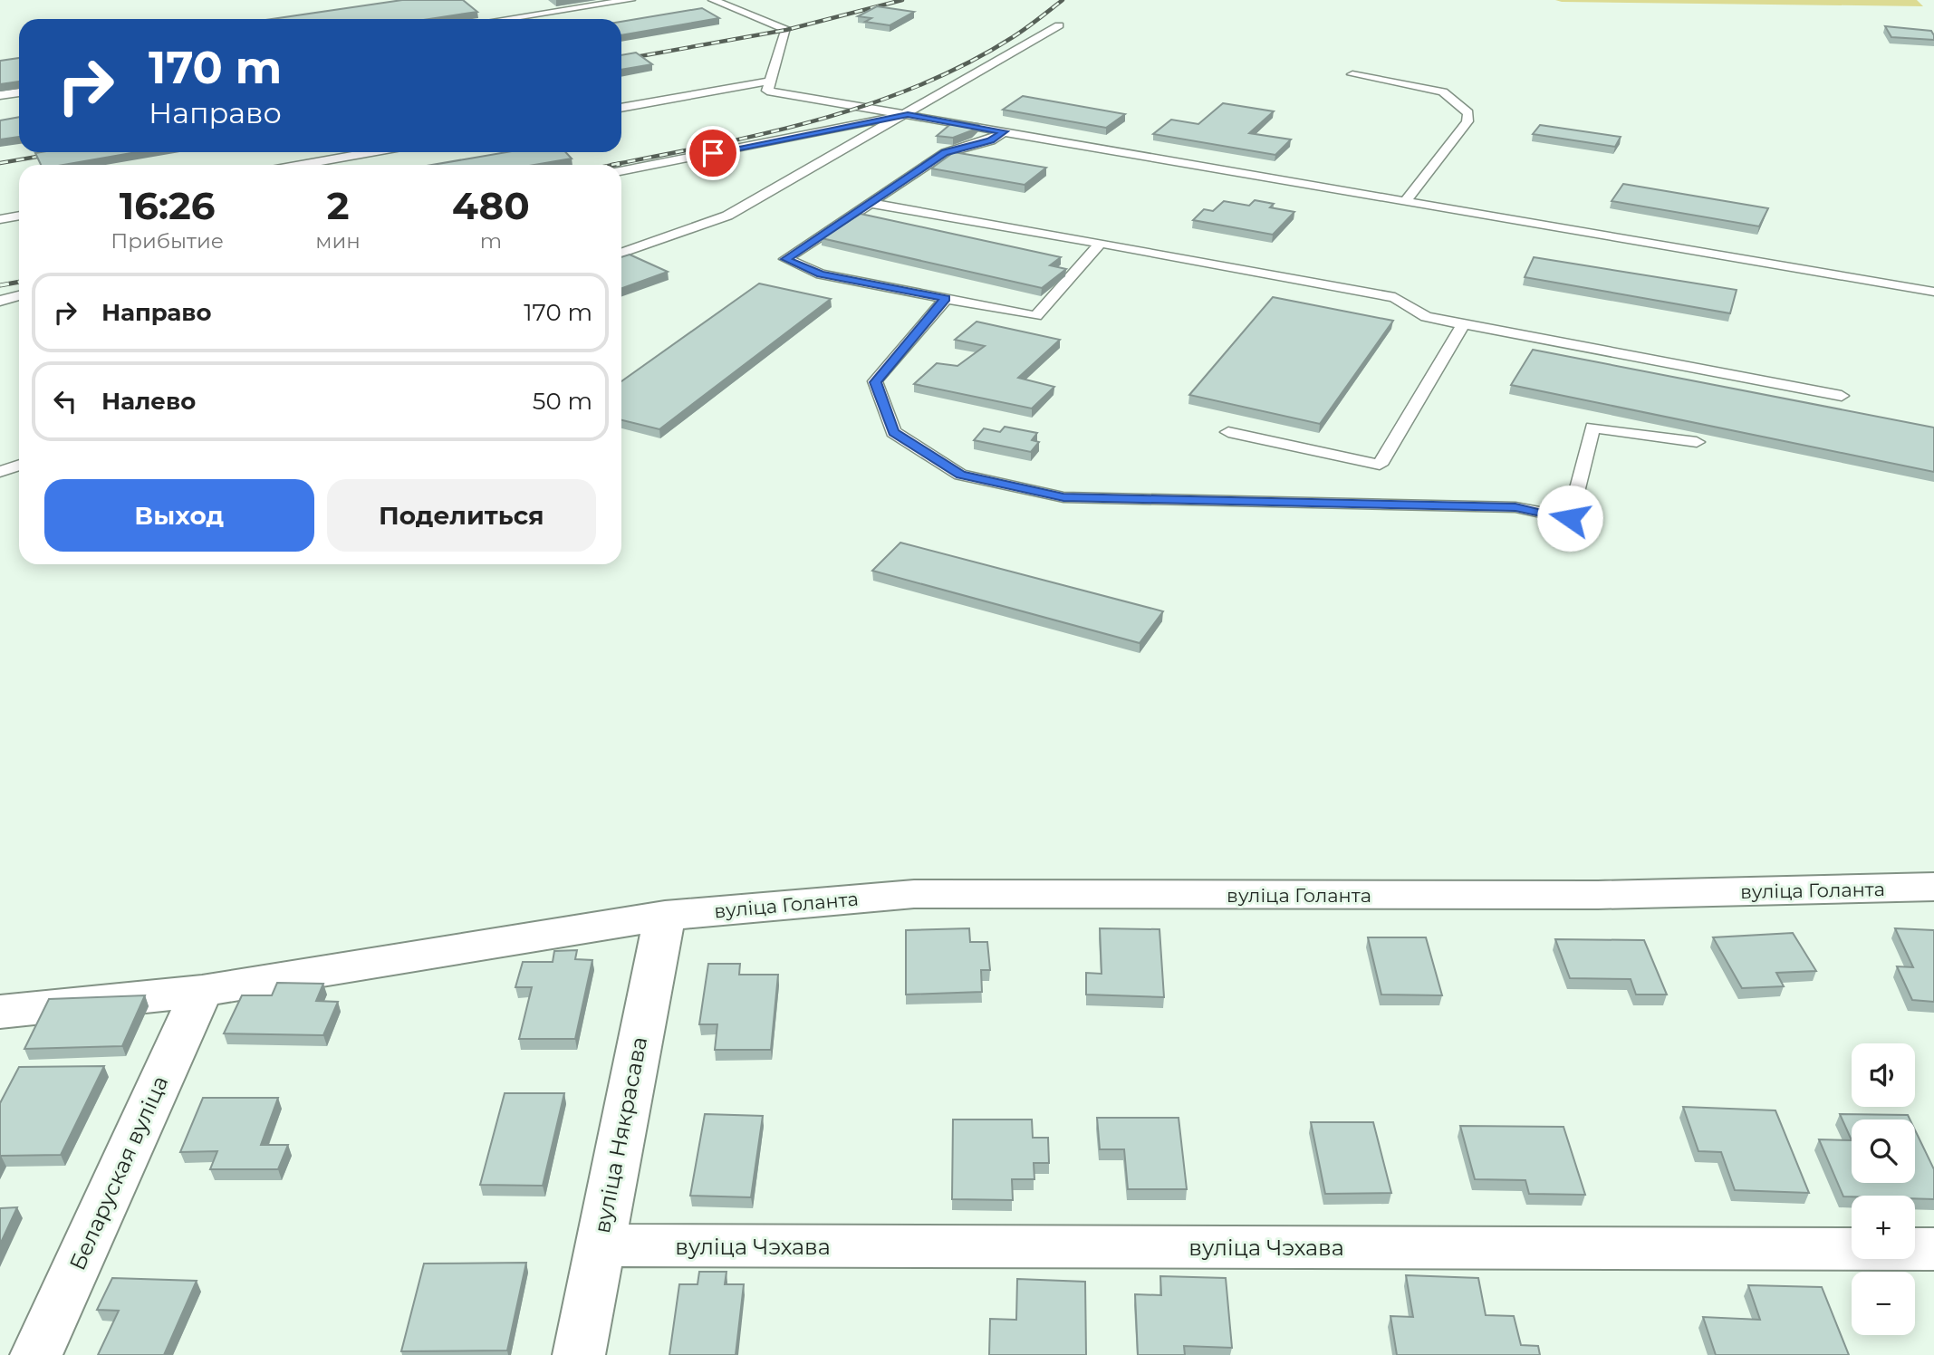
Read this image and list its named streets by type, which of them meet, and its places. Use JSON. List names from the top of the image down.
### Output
{
  "streets": {
    "street": [
      "вуліца Голанта",
      "вуліца Някрасава",
      "Беларуская вуліца",
      "вуліца Чэхава"
    ]
  },
  "crossings": [
    ["вуліца Голанта", "вуліца Някрасава"],
    ["вуліца Голанта", "Беларуская вуліца"],
    ["вуліца Някрасава", "вуліца Чэхава"]
  ],
  "page": {
    "turn": ["170 m", "Направо"],
    "eta": [
      "16:26",
      "Прибытие",
      "2",
      "мин",
      "480",
      "m"
    ],
    "list": [
      {
        "name": "Направо",
        "value": "170 m"
      },
      {
        "name": "Налево",
        "value": "50 m"
      }
    ],
    "buttons": ["Выход", "Поделиться"],
    "map_buttons": ["+", "−"]
  }
}
